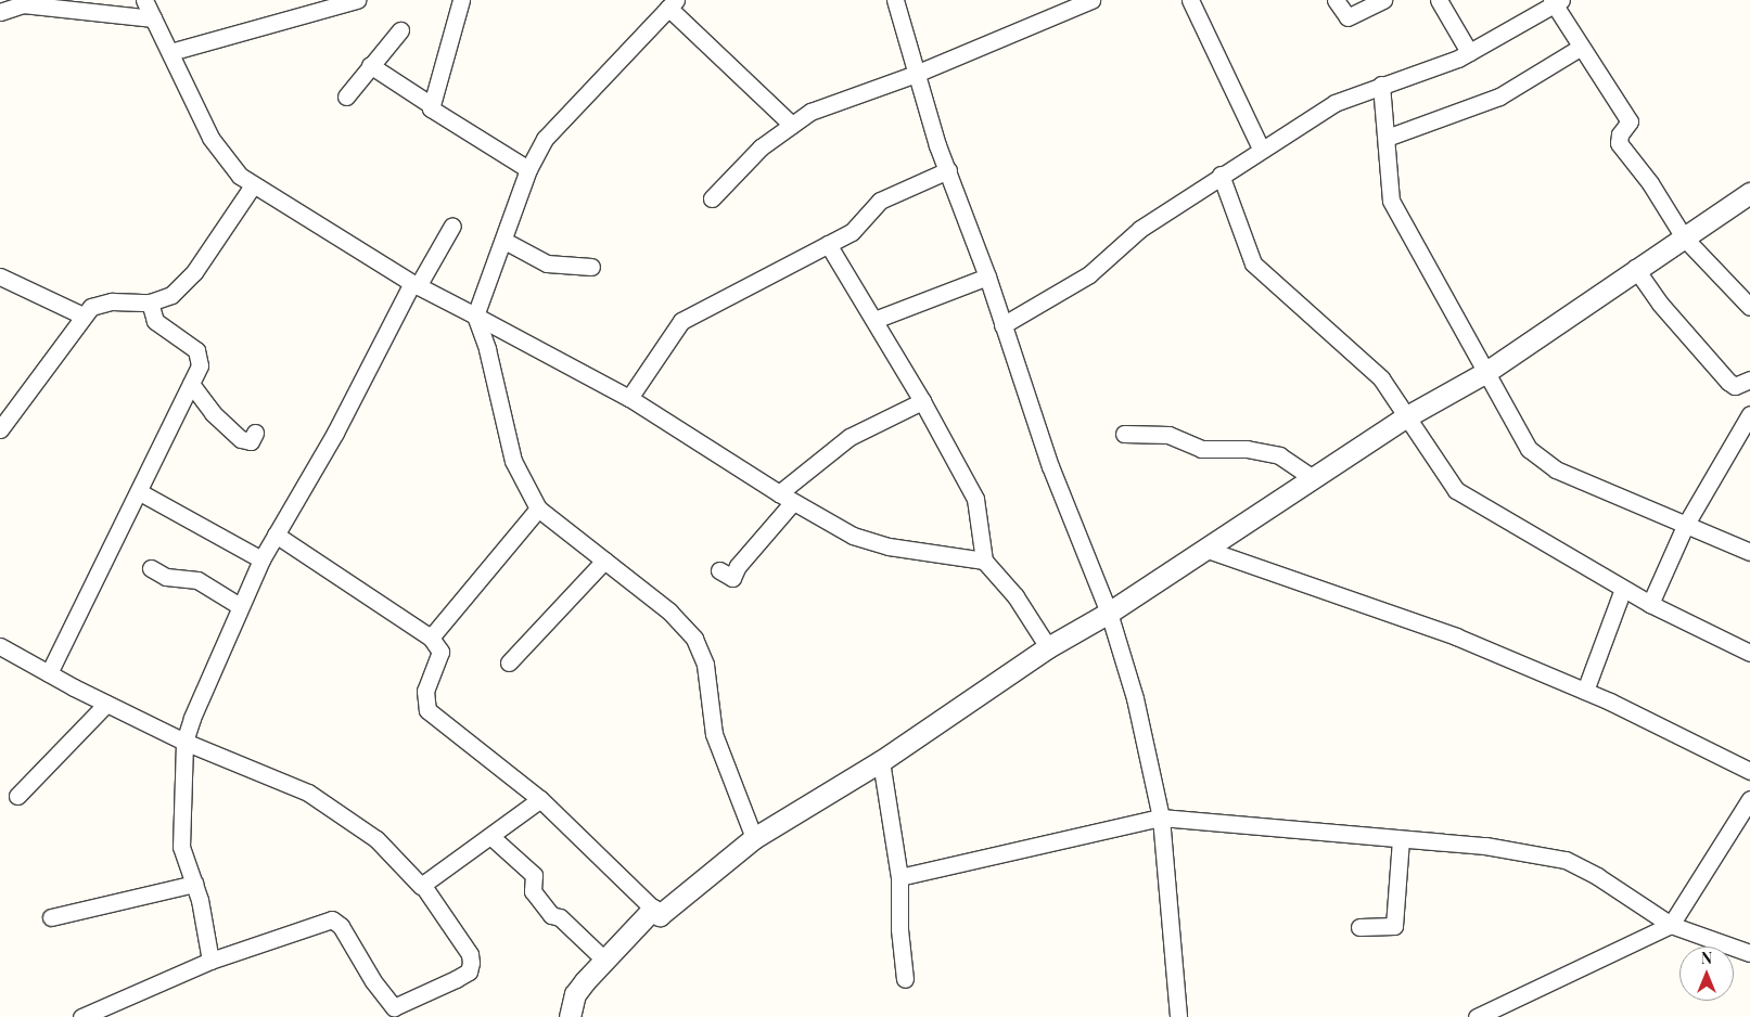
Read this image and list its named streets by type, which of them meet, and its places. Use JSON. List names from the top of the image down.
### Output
{
  "north": "top"
}
